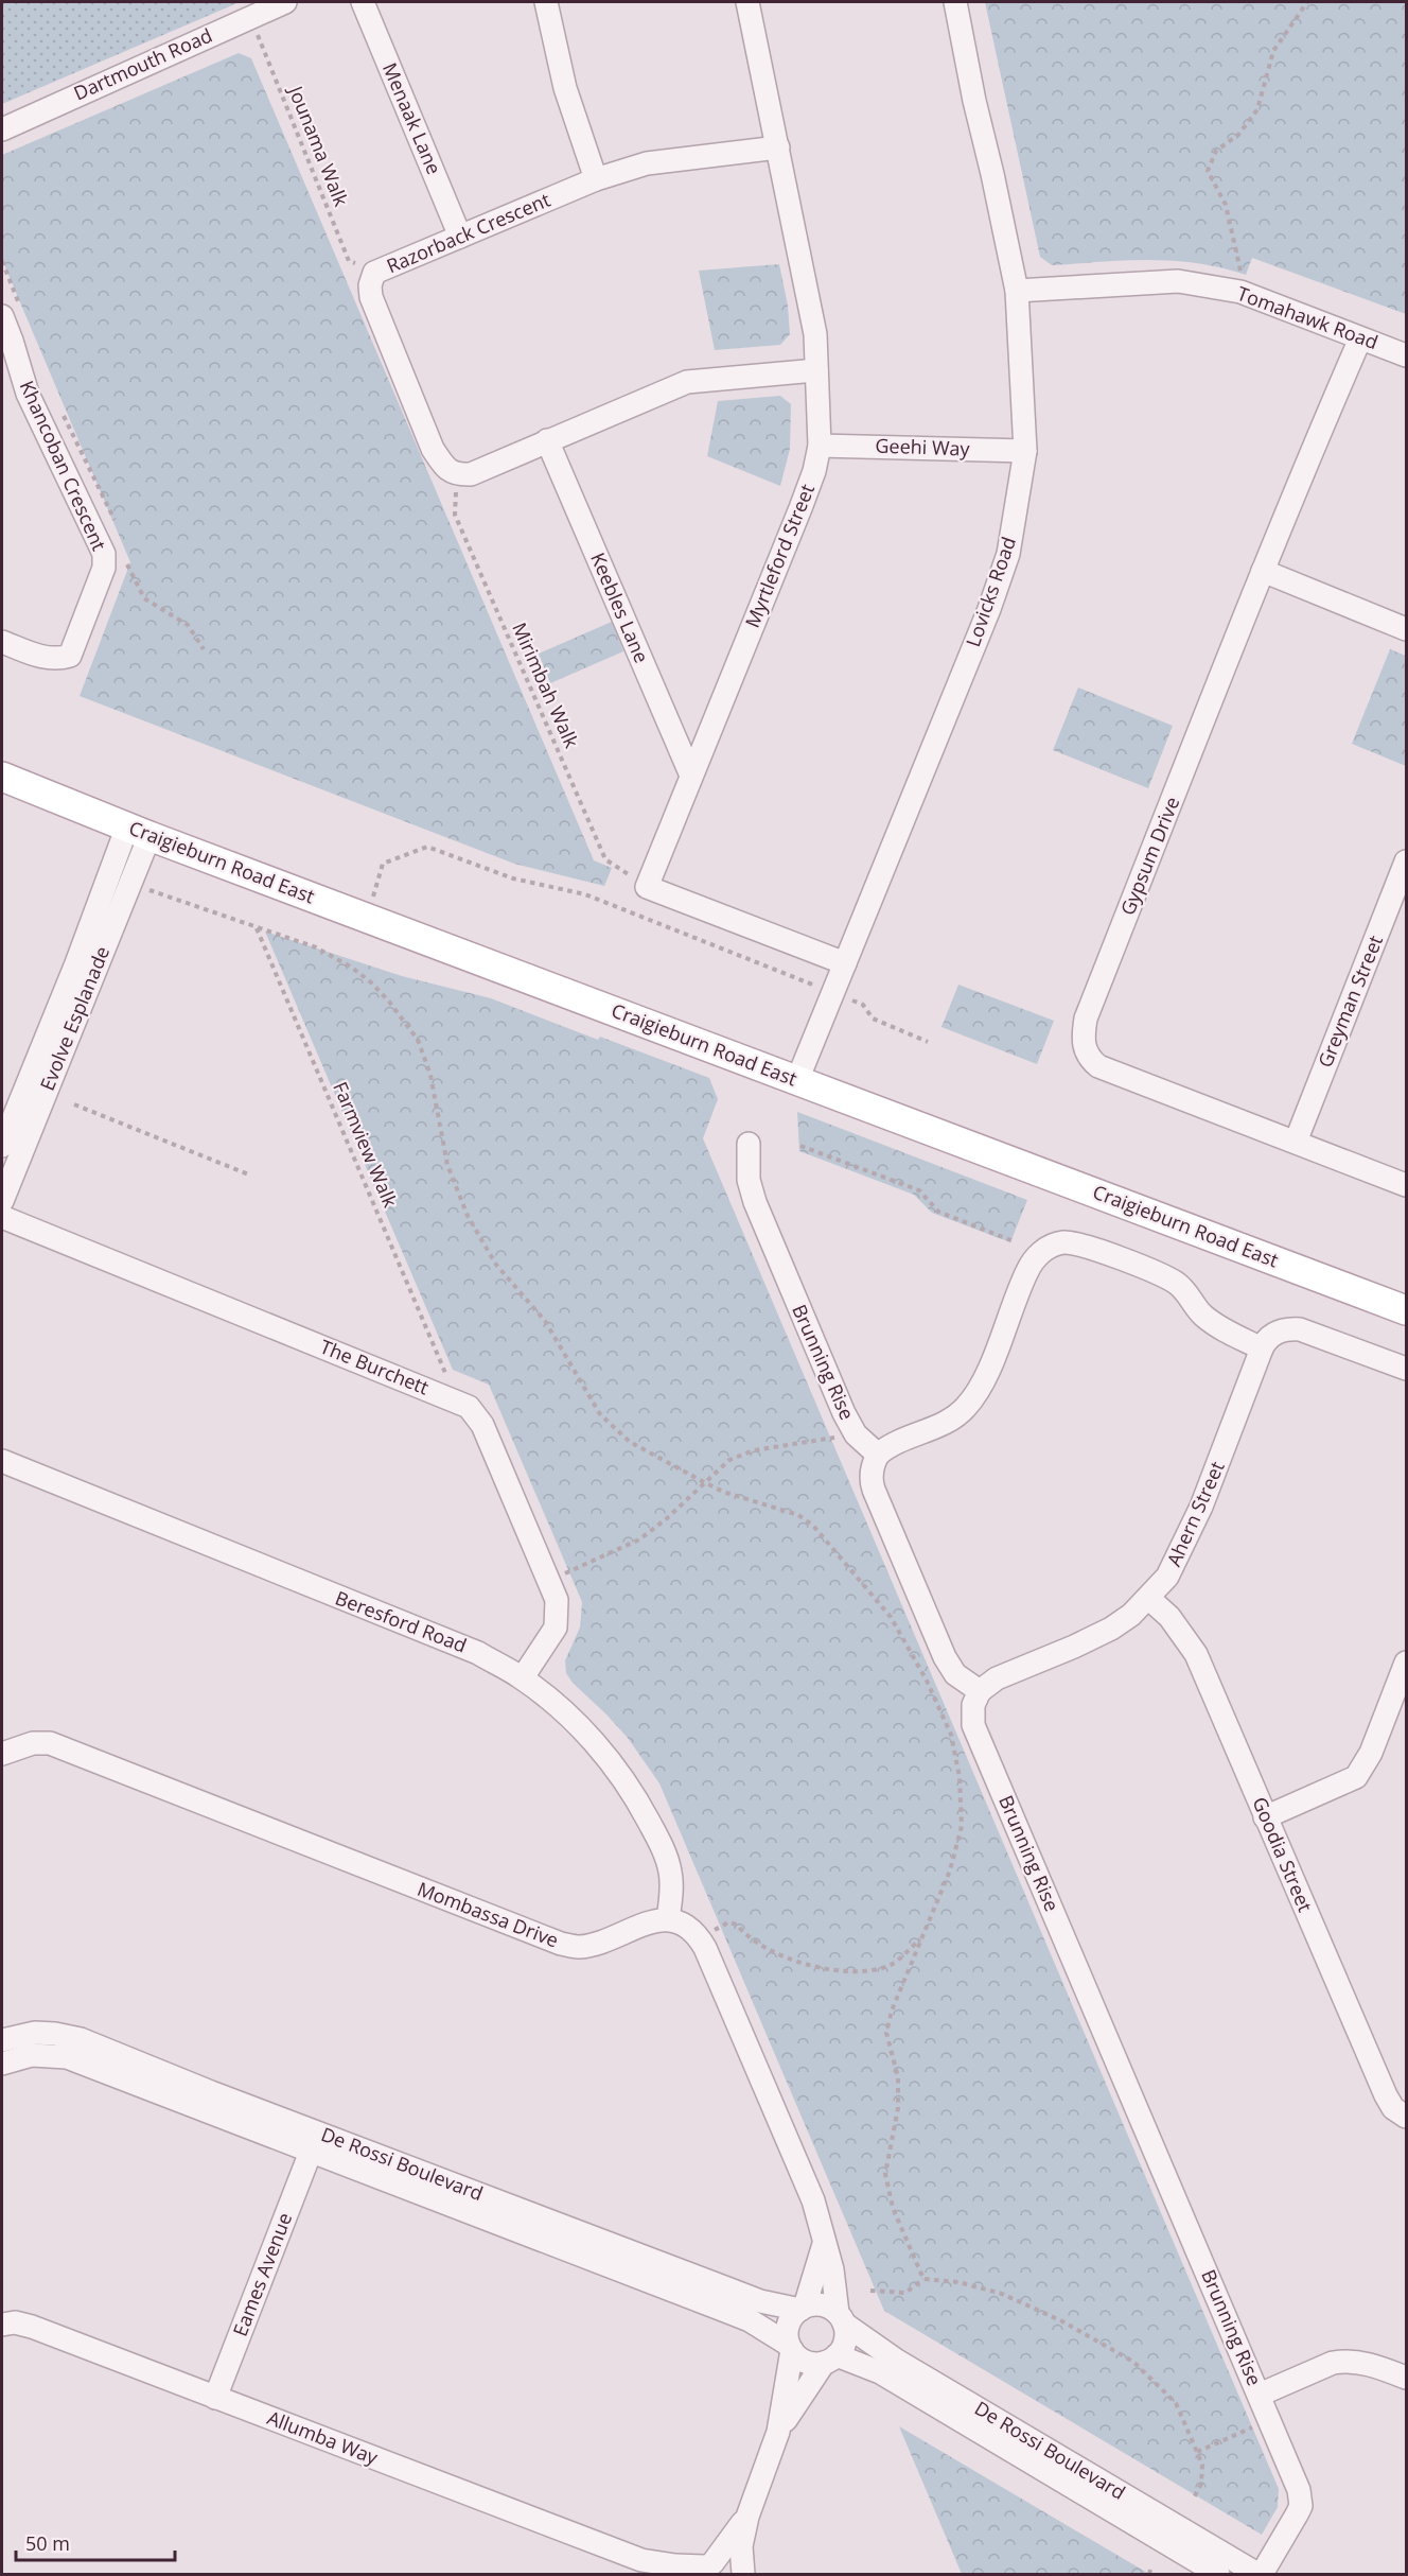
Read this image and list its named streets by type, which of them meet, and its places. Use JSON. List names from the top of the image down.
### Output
{
  "streets": {
    "main road": ["Craigieburn Road East"],
    "street": [
      "Dartmouth Road",
      "Menaak Lane",
      "Razorback Crescent",
      "Tomahawk Road",
      "Geehi Way",
      "Khancoban Crescent",
      "Myrtleford Street",
      "Lovicks Road",
      "Keebles Lane",
      "Gypsum Drive",
      "Greyman Street",
      "Evolve Esplanade",
      "Brunning Rise",
      "The Burchett",
      "Ahern Street",
      "Beresford Road",
      "Goodia Street",
      "Mombassa Drive",
      "De Rossi Boulevard",
      "Eames Avenue",
      "Allumba Way"
    ],
    "path": ["Jounama Walk", "Mirimbah Walk", "Farmview Walk"]
  },
  "crossings": [
    ["Dartmouth Road", "Jounama Walk"],
    ["Menaak Lane", "Razorback Crescent"],
    ["Jounama Walk", "Razorback Crescent"],
    ["Razorback Crescent", "Myrtleford Street"],
    ["Razorback Crescent", "Mirimbah Walk"],
    ["Tomahawk Road", "Lovicks Road"],
    ["Tomahawk Road", "Gypsum Drive"],
    ["Geehi Way", "Myrtleford Street"],
    ["Geehi Way", "Lovicks Road"],
    ["Myrtleford Street", "Keebles Lane"],
    ["Myrtleford Street", "Mirimbah Walk"],
    ["Lovicks Road", "Craigieburn Road East"],
    ["Gypsum Drive", "Greyman Street"],
    ["Craigieburn Road East", "Evolve Esplanade"],
    ["Brunning Rise", "Ahern Street"],
    ["Brunning Rise", "De Rossi Boulevard"],
    ["The Burchett", "Beresford Road"],
    ["Ahern Street", "Goodia Street"],
    ["Beresford Road", "Mombassa Drive"],
    ["De Rossi Boulevard", "Eames Avenue"],
    ["Eames Avenue", "Allumba Way"]
  ],
  "scale_bar": "50 m"
}
